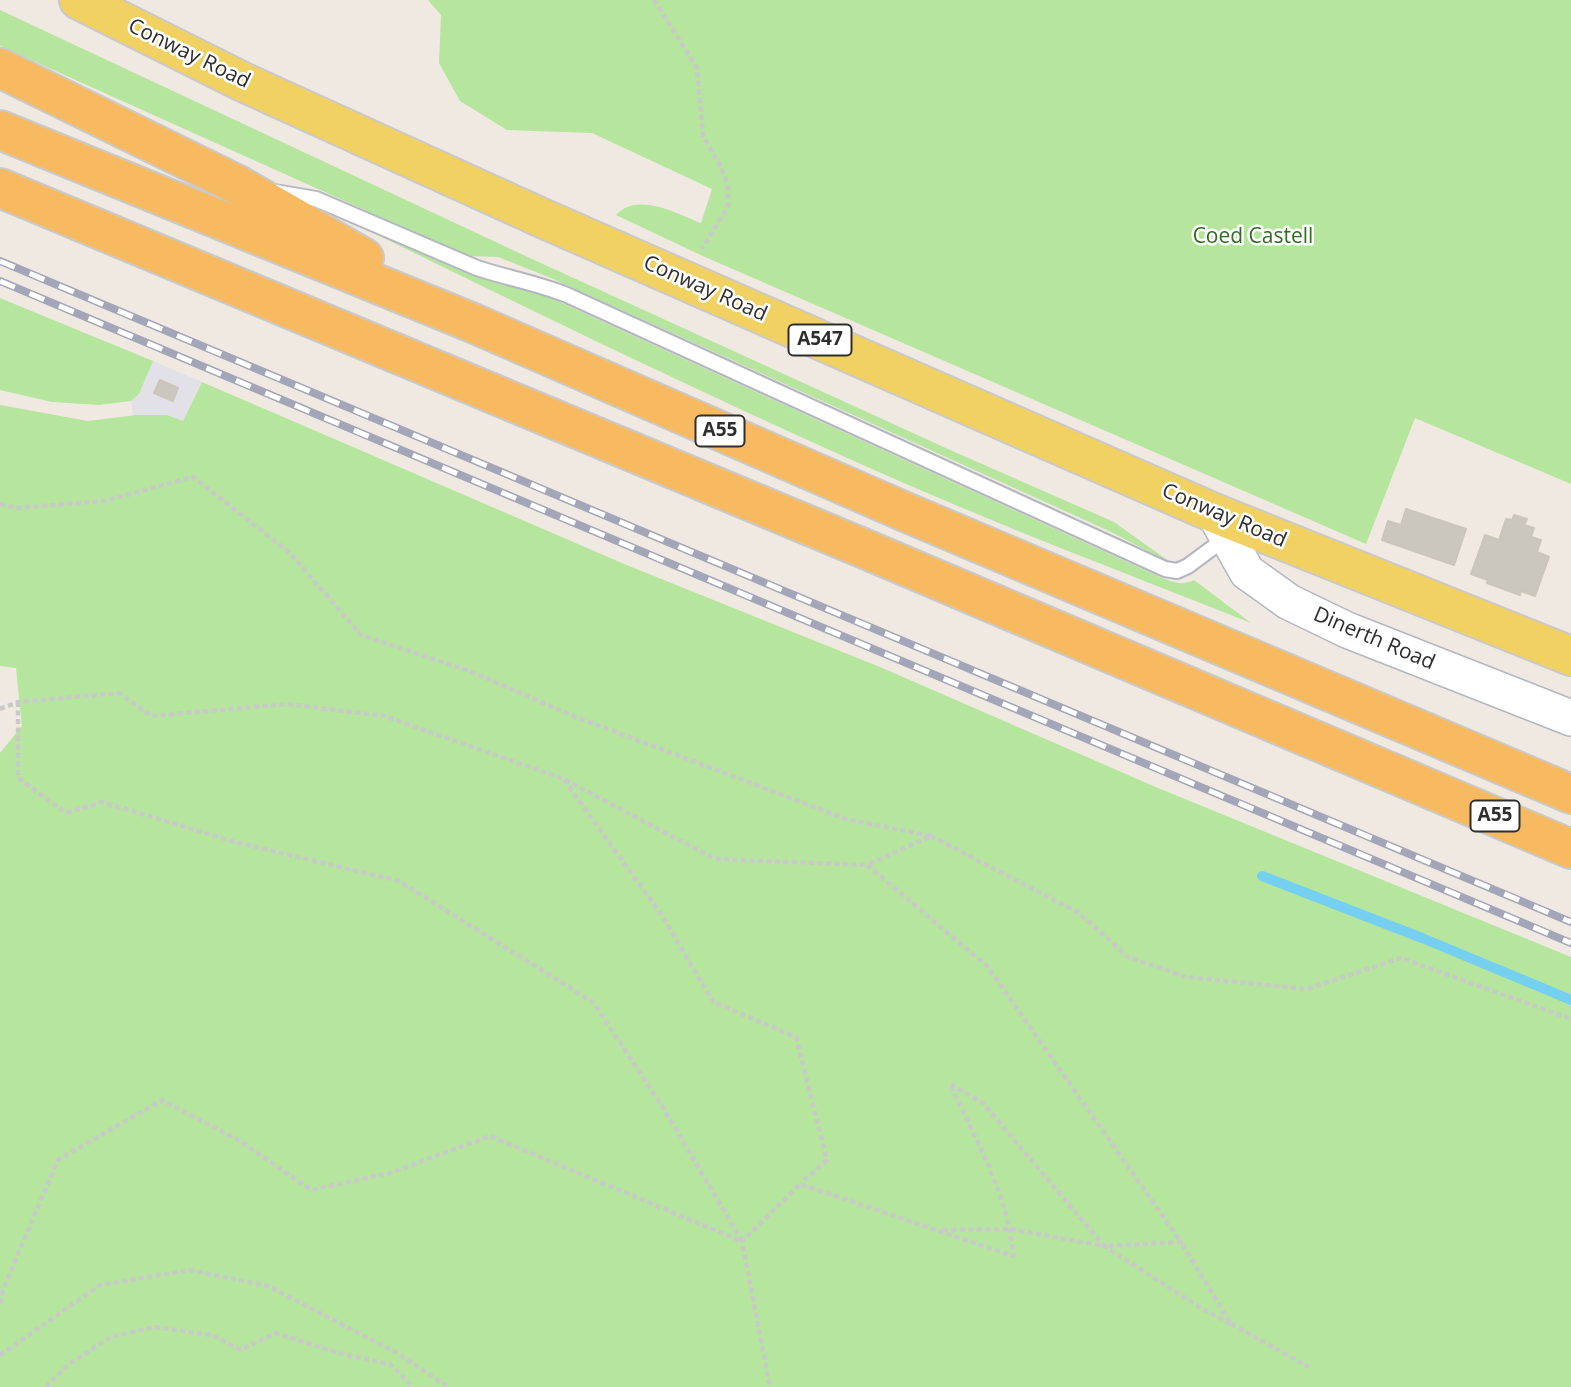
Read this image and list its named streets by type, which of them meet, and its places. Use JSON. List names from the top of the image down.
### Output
{
  "streets": {
    "highway": ["A55"],
    "main road": ["Conway Road", "A547"],
    "street": ["Dinerth Road"]
  },
  "crossings": [
    ["Conway Road", "Dinerth Road"]
  ],
  "parks": ["Coed Castell"]
}
